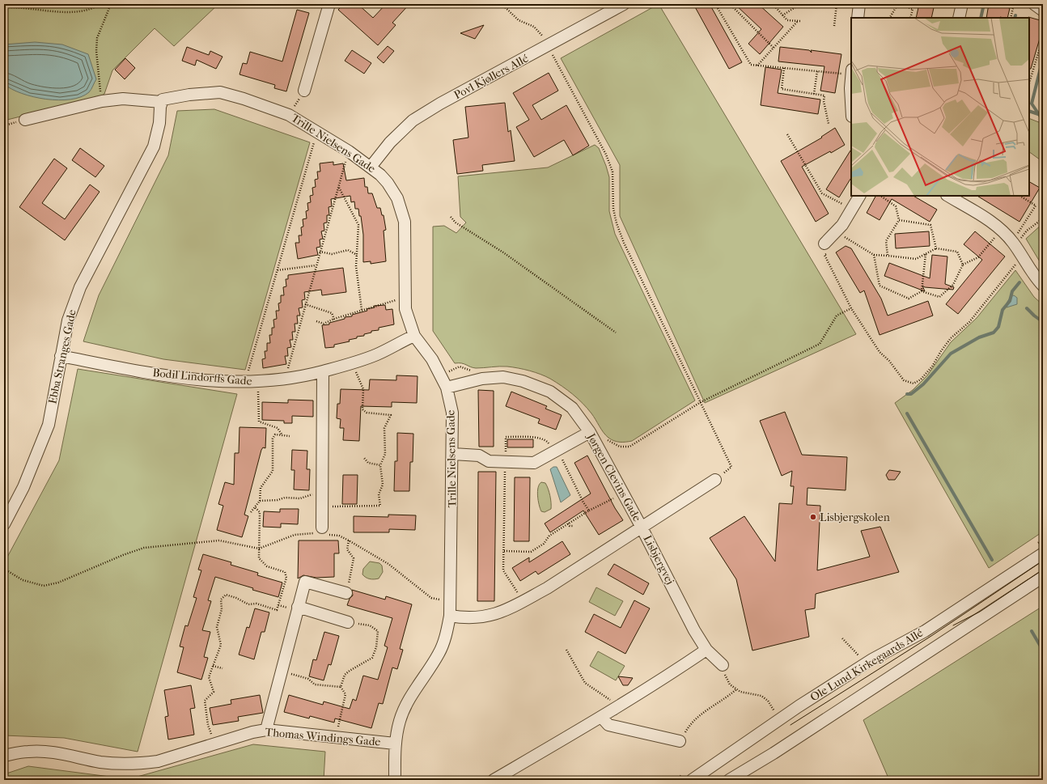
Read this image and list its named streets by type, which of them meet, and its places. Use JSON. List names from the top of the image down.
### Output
{
  "streets": {
    "street": [
      "Povl Kjøllers Allé",
      "Trille Nielsens Gade",
      "Ebba Stranges Gade",
      "Bodil Lindorffs Gade",
      "Jørgen Clevins Gade",
      "Lisbjergvej",
      "Ole Lund Kirkegaards Allé",
      "Thomas Windings Gade"
    ]
  },
  "crossings": [
    ["Povl Kjøllers Allé", "Trille Nielsens Gade"],
    ["Trille Nielsens Gade", "Ebba Stranges Gade"],
    ["Trille Nielsens Gade", "Bodil Lindorffs Gade"],
    ["Trille Nielsens Gade", "Jørgen Clevins Gade"],
    ["Trille Nielsens Gade", "Thomas Windings Gade"],
    ["Ebba Stranges Gade", "Bodil Lindorffs Gade"],
    ["Jørgen Clevins Gade", "Lisbjergvej"]
  ],
  "places": ["Lisbjergskolen"]
}
